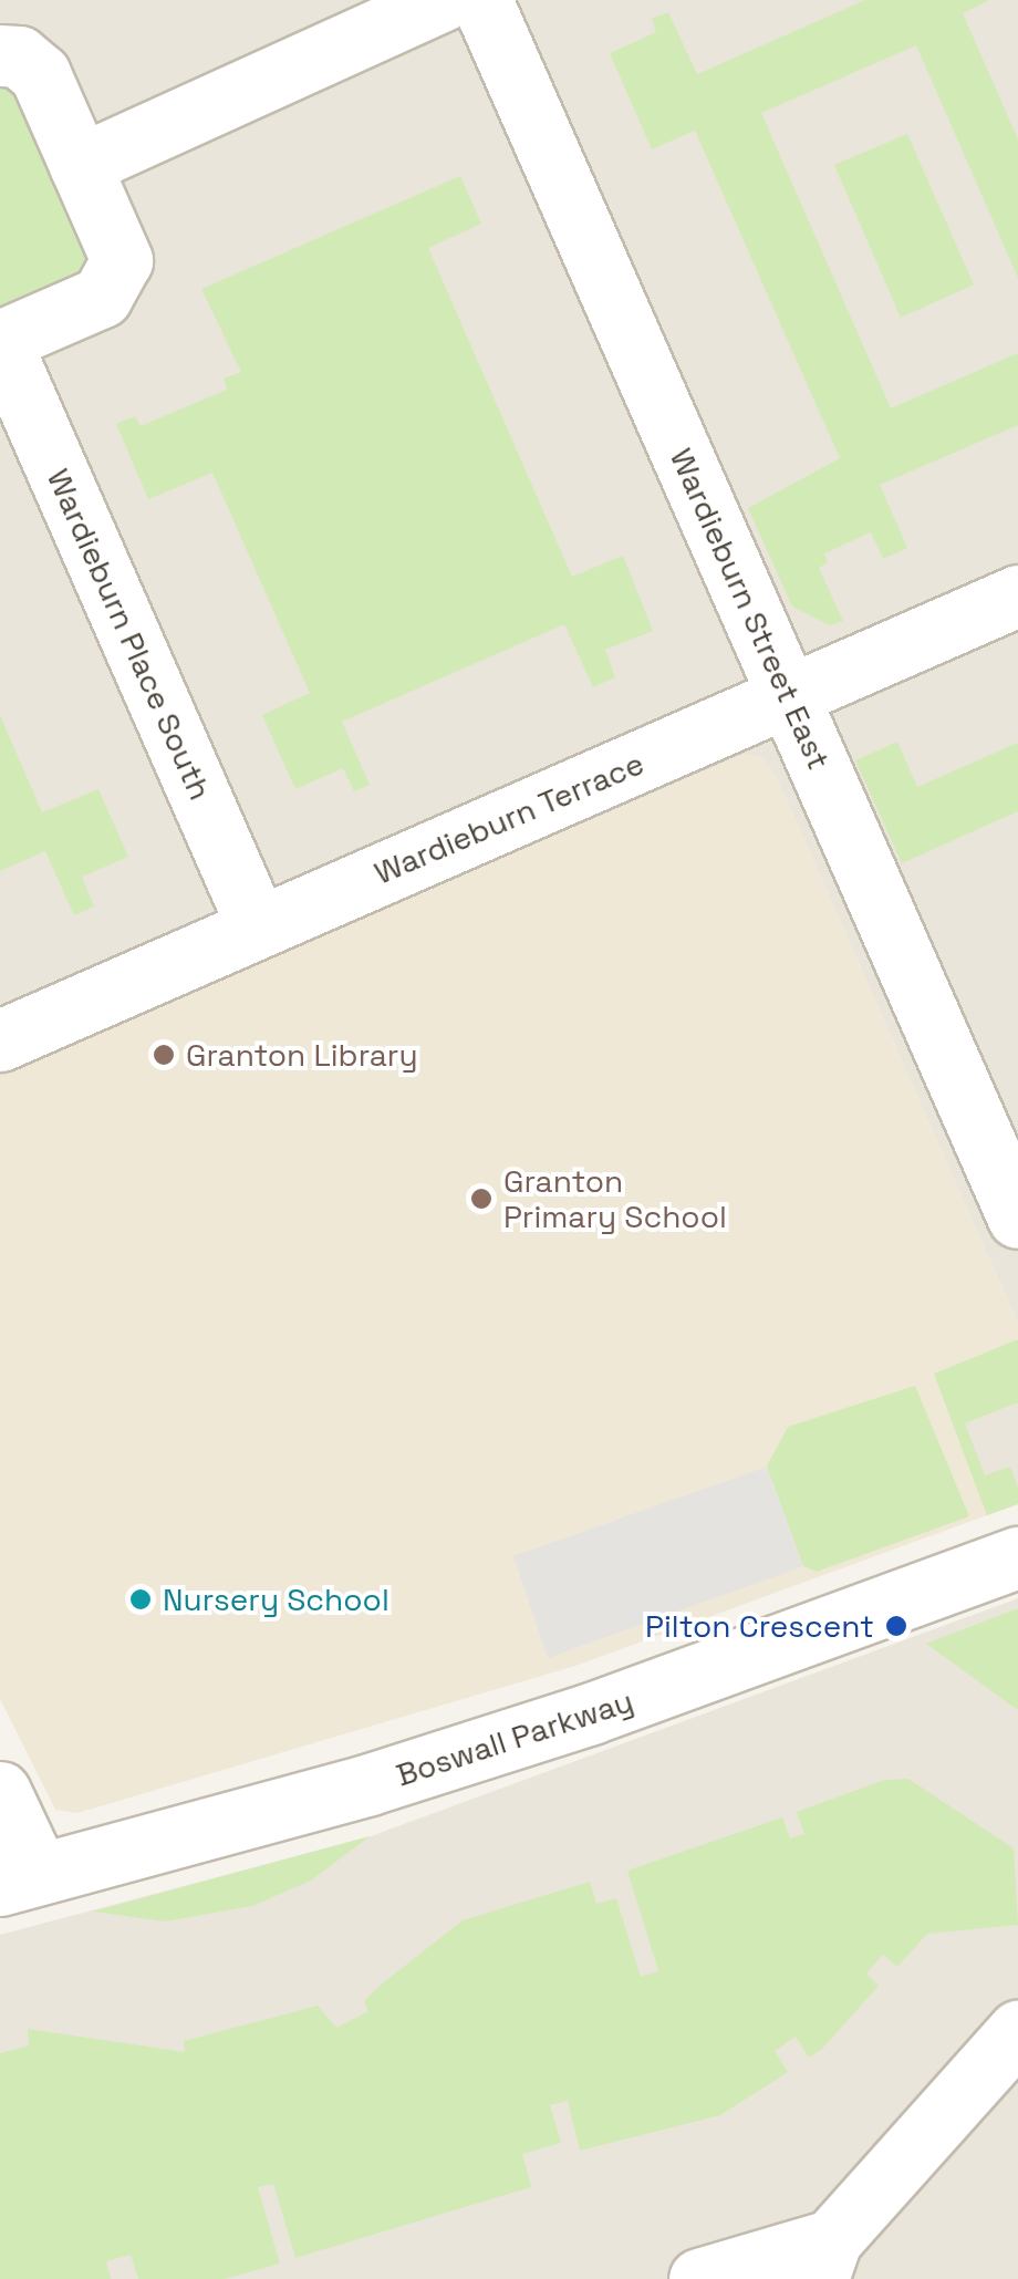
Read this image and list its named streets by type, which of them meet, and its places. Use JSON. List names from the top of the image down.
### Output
{
  "streets": {
    "street": [
      "Wardieburn Street East",
      "Wardieburn Place South",
      "Wardieburn Terrace",
      "Boswall Parkway"
    ]
  },
  "crossings": [
    ["Wardieburn Street East", "Wardieburn Terrace"],
    ["Wardieburn Place South", "Wardieburn Terrace"]
  ],
  "places": [
    "Granton Library",
    "Granton Primary School",
    "Nursery School",
    "Pilton Crescent"
  ]
}
